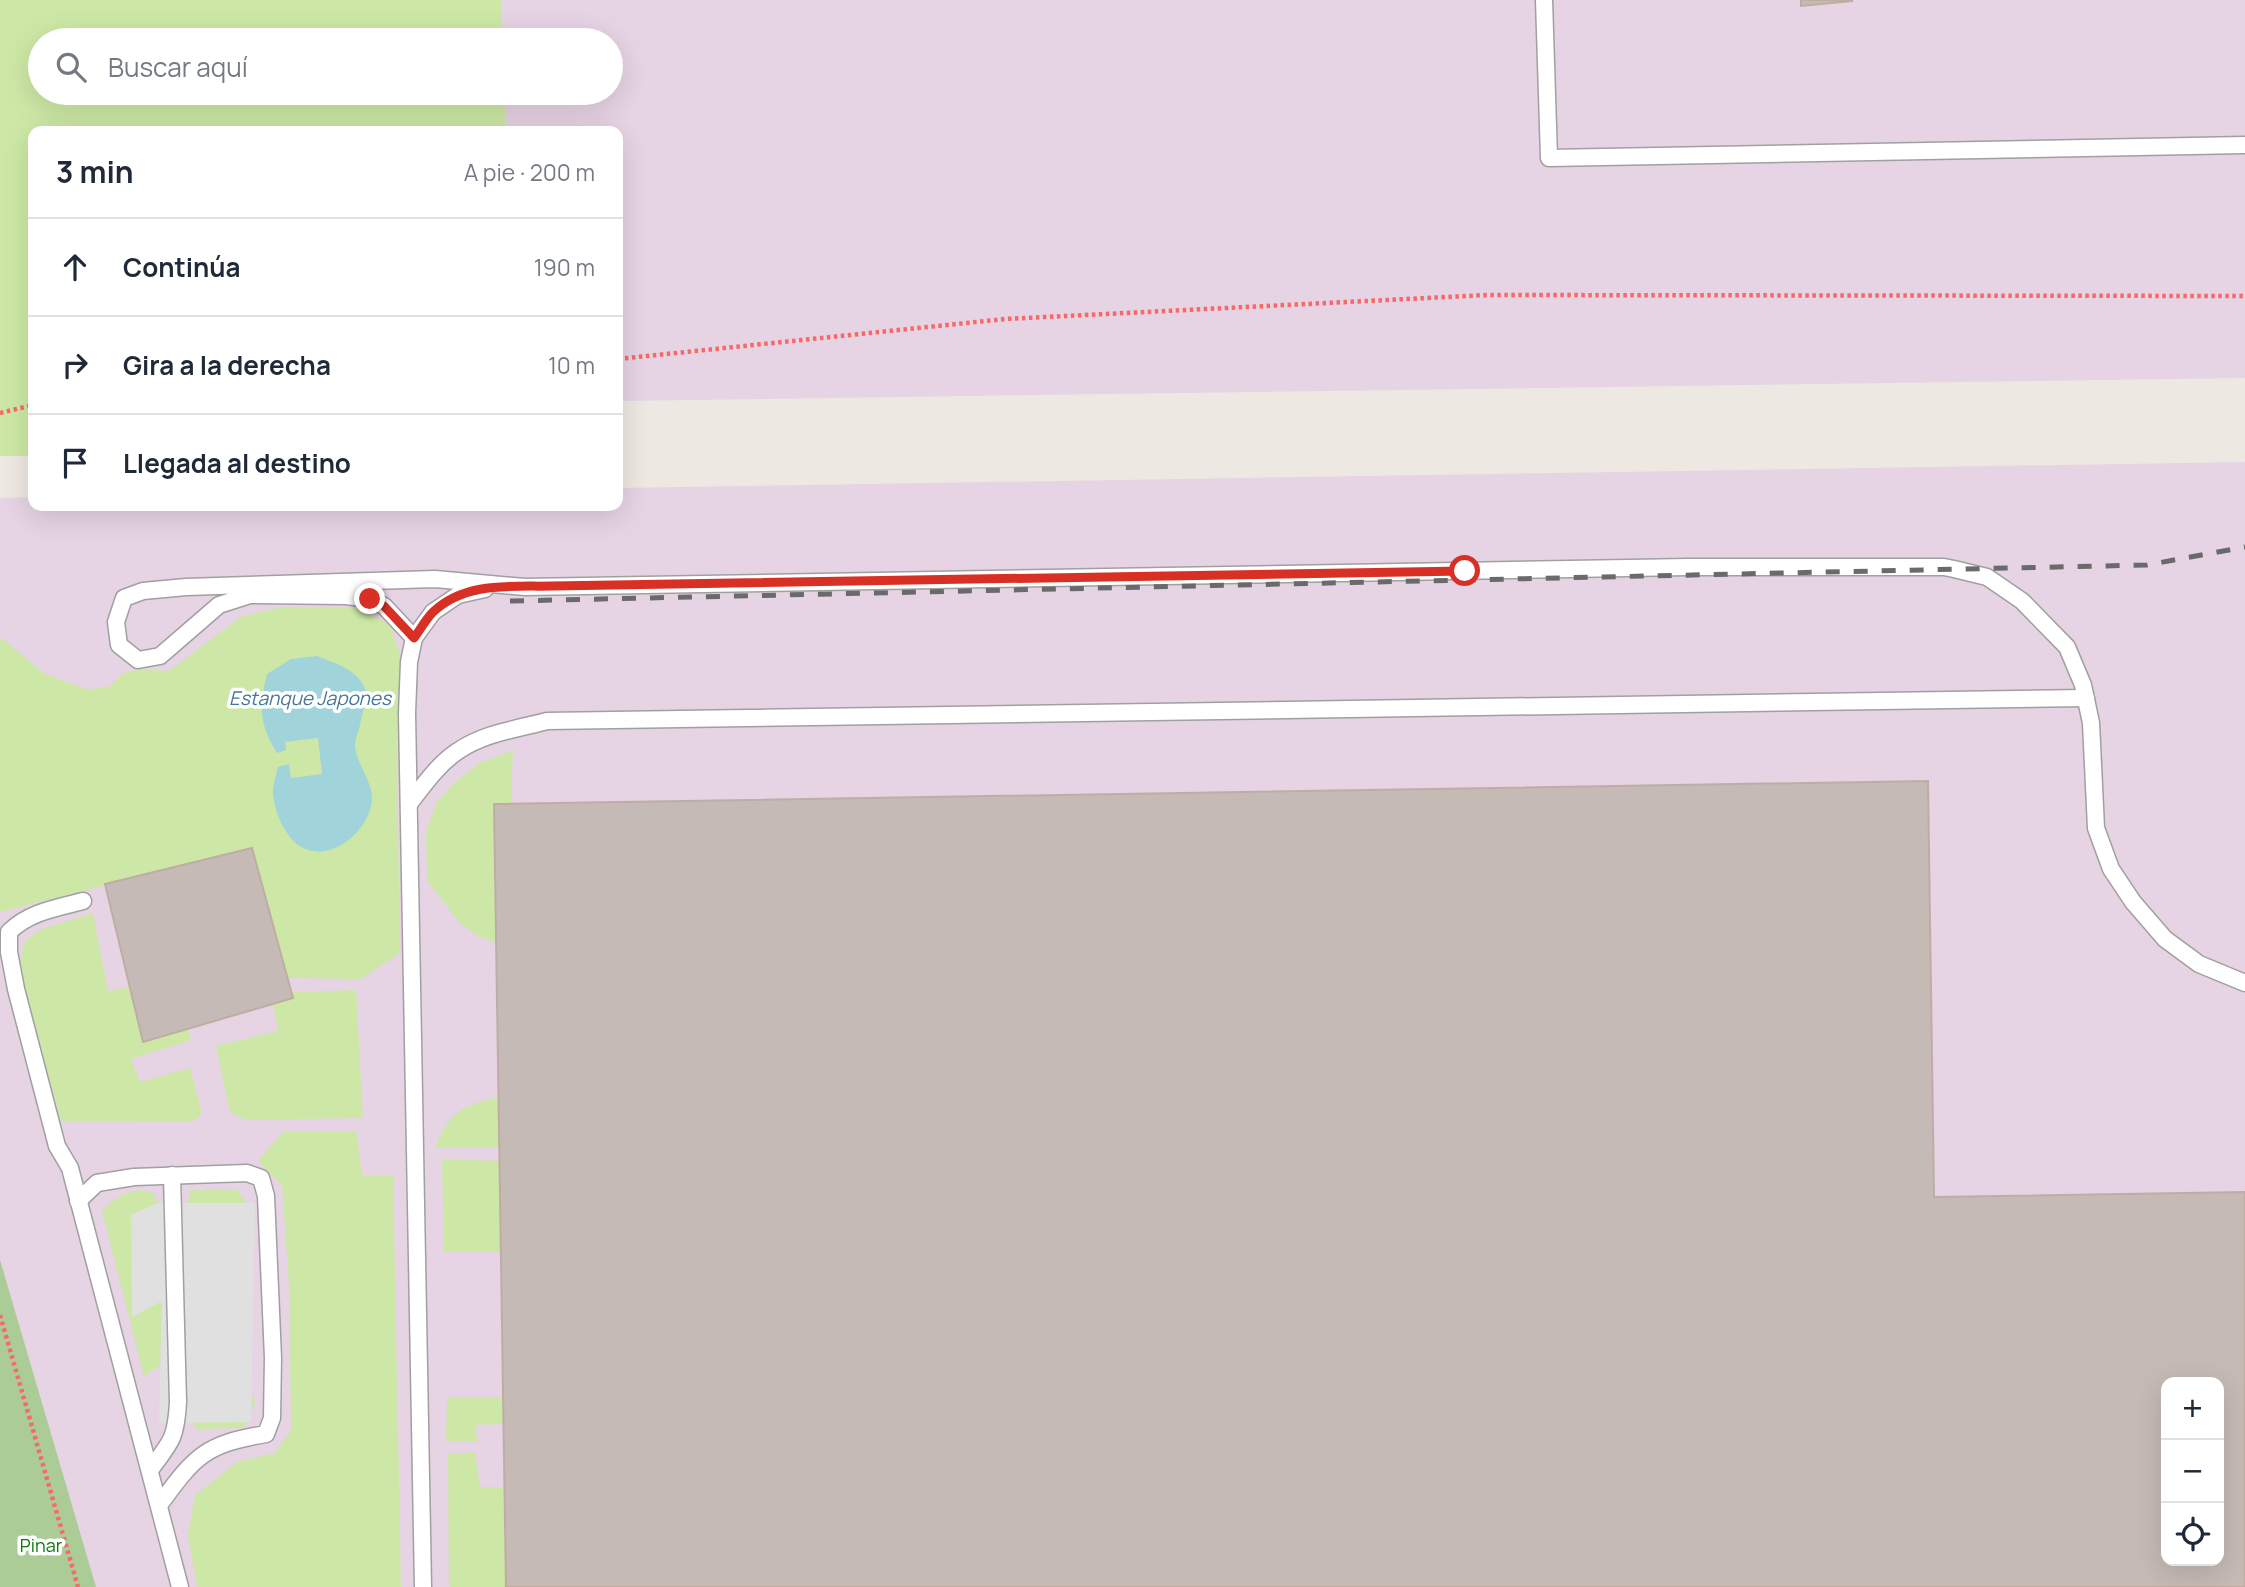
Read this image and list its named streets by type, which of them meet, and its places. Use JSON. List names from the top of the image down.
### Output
{
  "water": ["Estanque Japones"],
  "parks": ["Pinar"],
  "page": {
    "search": "Buscar aquí",
    "heading": ["3 min", "A pie · 200 m"],
    "list": [
      ["Continúa", "190 m"],
      ["Gira a la derecha", "10 m"],
      "Llegada al destino"
    ],
    "map_buttons": ["+", "−"]
  }
}
